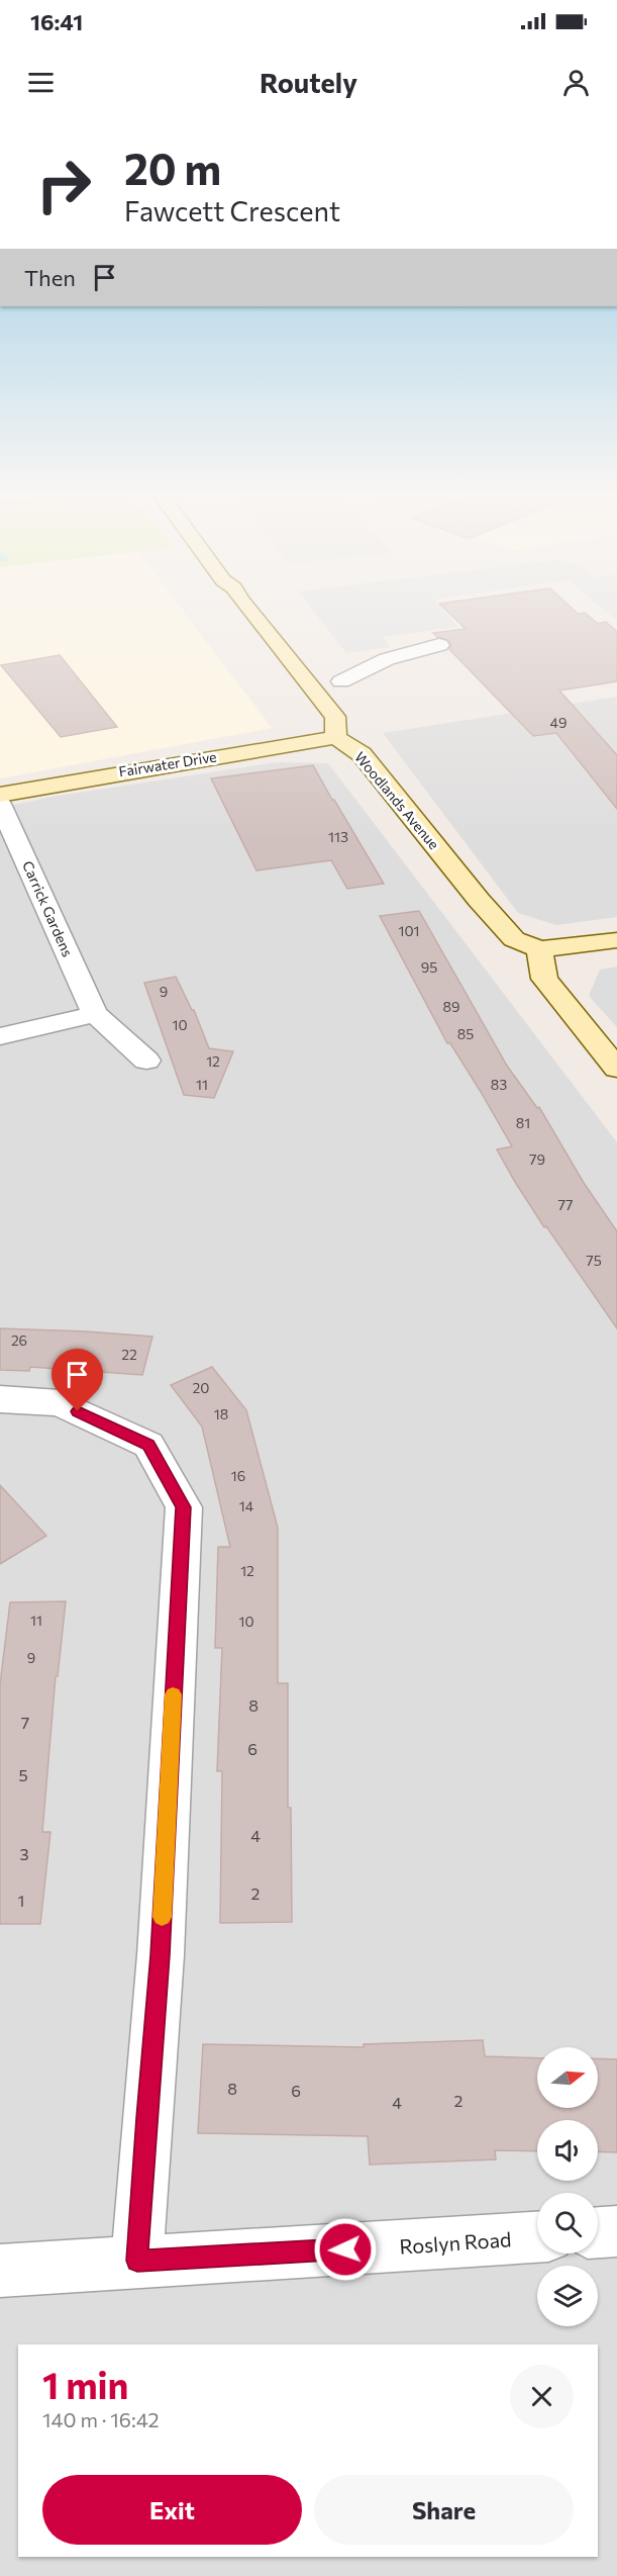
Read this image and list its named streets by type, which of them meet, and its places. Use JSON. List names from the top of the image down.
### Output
{
  "streets": {
    "street": [
      "Fairwater Drive",
      "Woodlands Avenue",
      "Carrick Gardens",
      "Roslyn Road"
    ]
  },
  "crossings": [
    ["Fairwater Drive", "Woodlands Avenue"]
  ],
  "house_numbers": [
    "49",
    "113",
    "101",
    "95",
    "9",
    "89",
    "10",
    "85",
    "12",
    "11",
    "83",
    "81",
    "79",
    "77",
    "75",
    "26",
    "22",
    "20",
    "18",
    "16",
    "14",
    "12",
    "11",
    "10",
    "9",
    "8",
    "7",
    "6",
    "5",
    "4",
    "3",
    "2",
    "1",
    "8",
    "6",
    "2",
    "4"
  ],
  "north": "right",
  "page": {
    "status": "16:41",
    "header": "Routely",
    "turn": ["20 m", "Fawcett Crescent"],
    "then": "Then",
    "heading": ["1 min", "140 m · 16:42"],
    "buttons": ["Exit", "Share"]
  }
}
